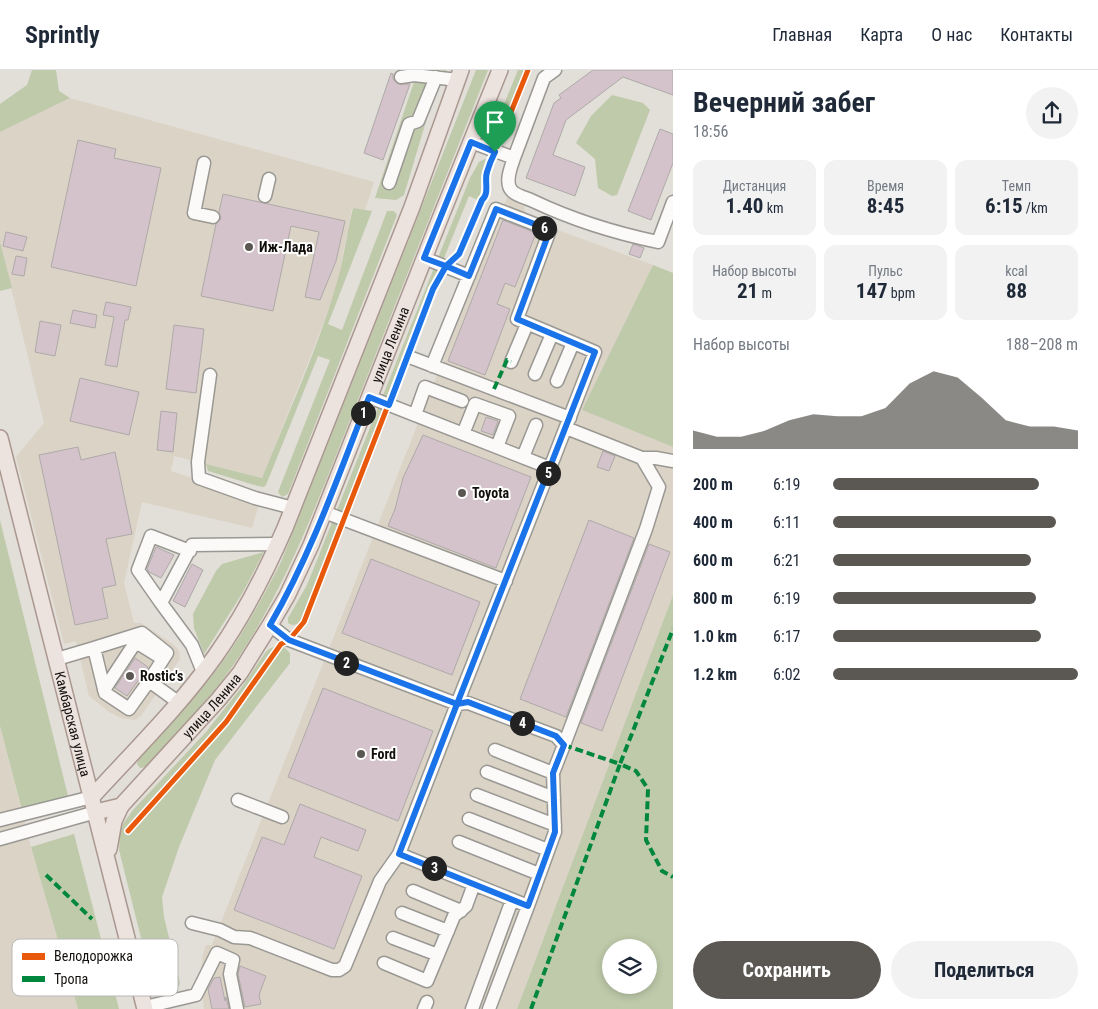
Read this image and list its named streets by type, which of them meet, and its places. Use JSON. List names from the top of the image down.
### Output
{
  "streets": {
    "main road": ["улица Ленина", "Камбарская улица"]
  },
  "crossings": [
    ["улица Ленина", "Камбарская улица"]
  ],
  "places": [
    "Иж-Лада",
    "Toyota",
    "Rostic's",
    "Ford"
  ],
  "legend": ["Велодорожка", "Тропа"],
  "page": {
    "header": "Sprintly",
    "nav": [
      "Главная",
      "Карта",
      "О нас",
      "Контакты"
    ],
    "heading": ["Вечерний забег", "18:56"],
    "stats": [
      ["Дистанция", "1.40 km"],
      ["Время", "8:45"],
      ["Темп", "6:15 /km"],
      ["Набор высоты", "21 m"],
      ["Пульс", "147 bpm"],
      ["kcal", "88"]
    ],
    "pins": [
      "6",
      "1",
      "5",
      "2",
      "4",
      "3"
    ],
    "chart": ["Набор высоты", "188–208 m"],
    "list": [
      {
        "name": "200 m",
        "note": "6:19"
      },
      {
        "name": "400 m",
        "note": "6:11"
      },
      {
        "name": "600 m",
        "note": "6:21"
      },
      {
        "name": "800 m",
        "note": "6:19"
      },
      {
        "name": "1.0 km",
        "note": "6:17"
      },
      {
        "name": "1.2 km",
        "note": "6:02"
      }
    ],
    "buttons": ["Сохранить", "Поделиться"]
  }
}
